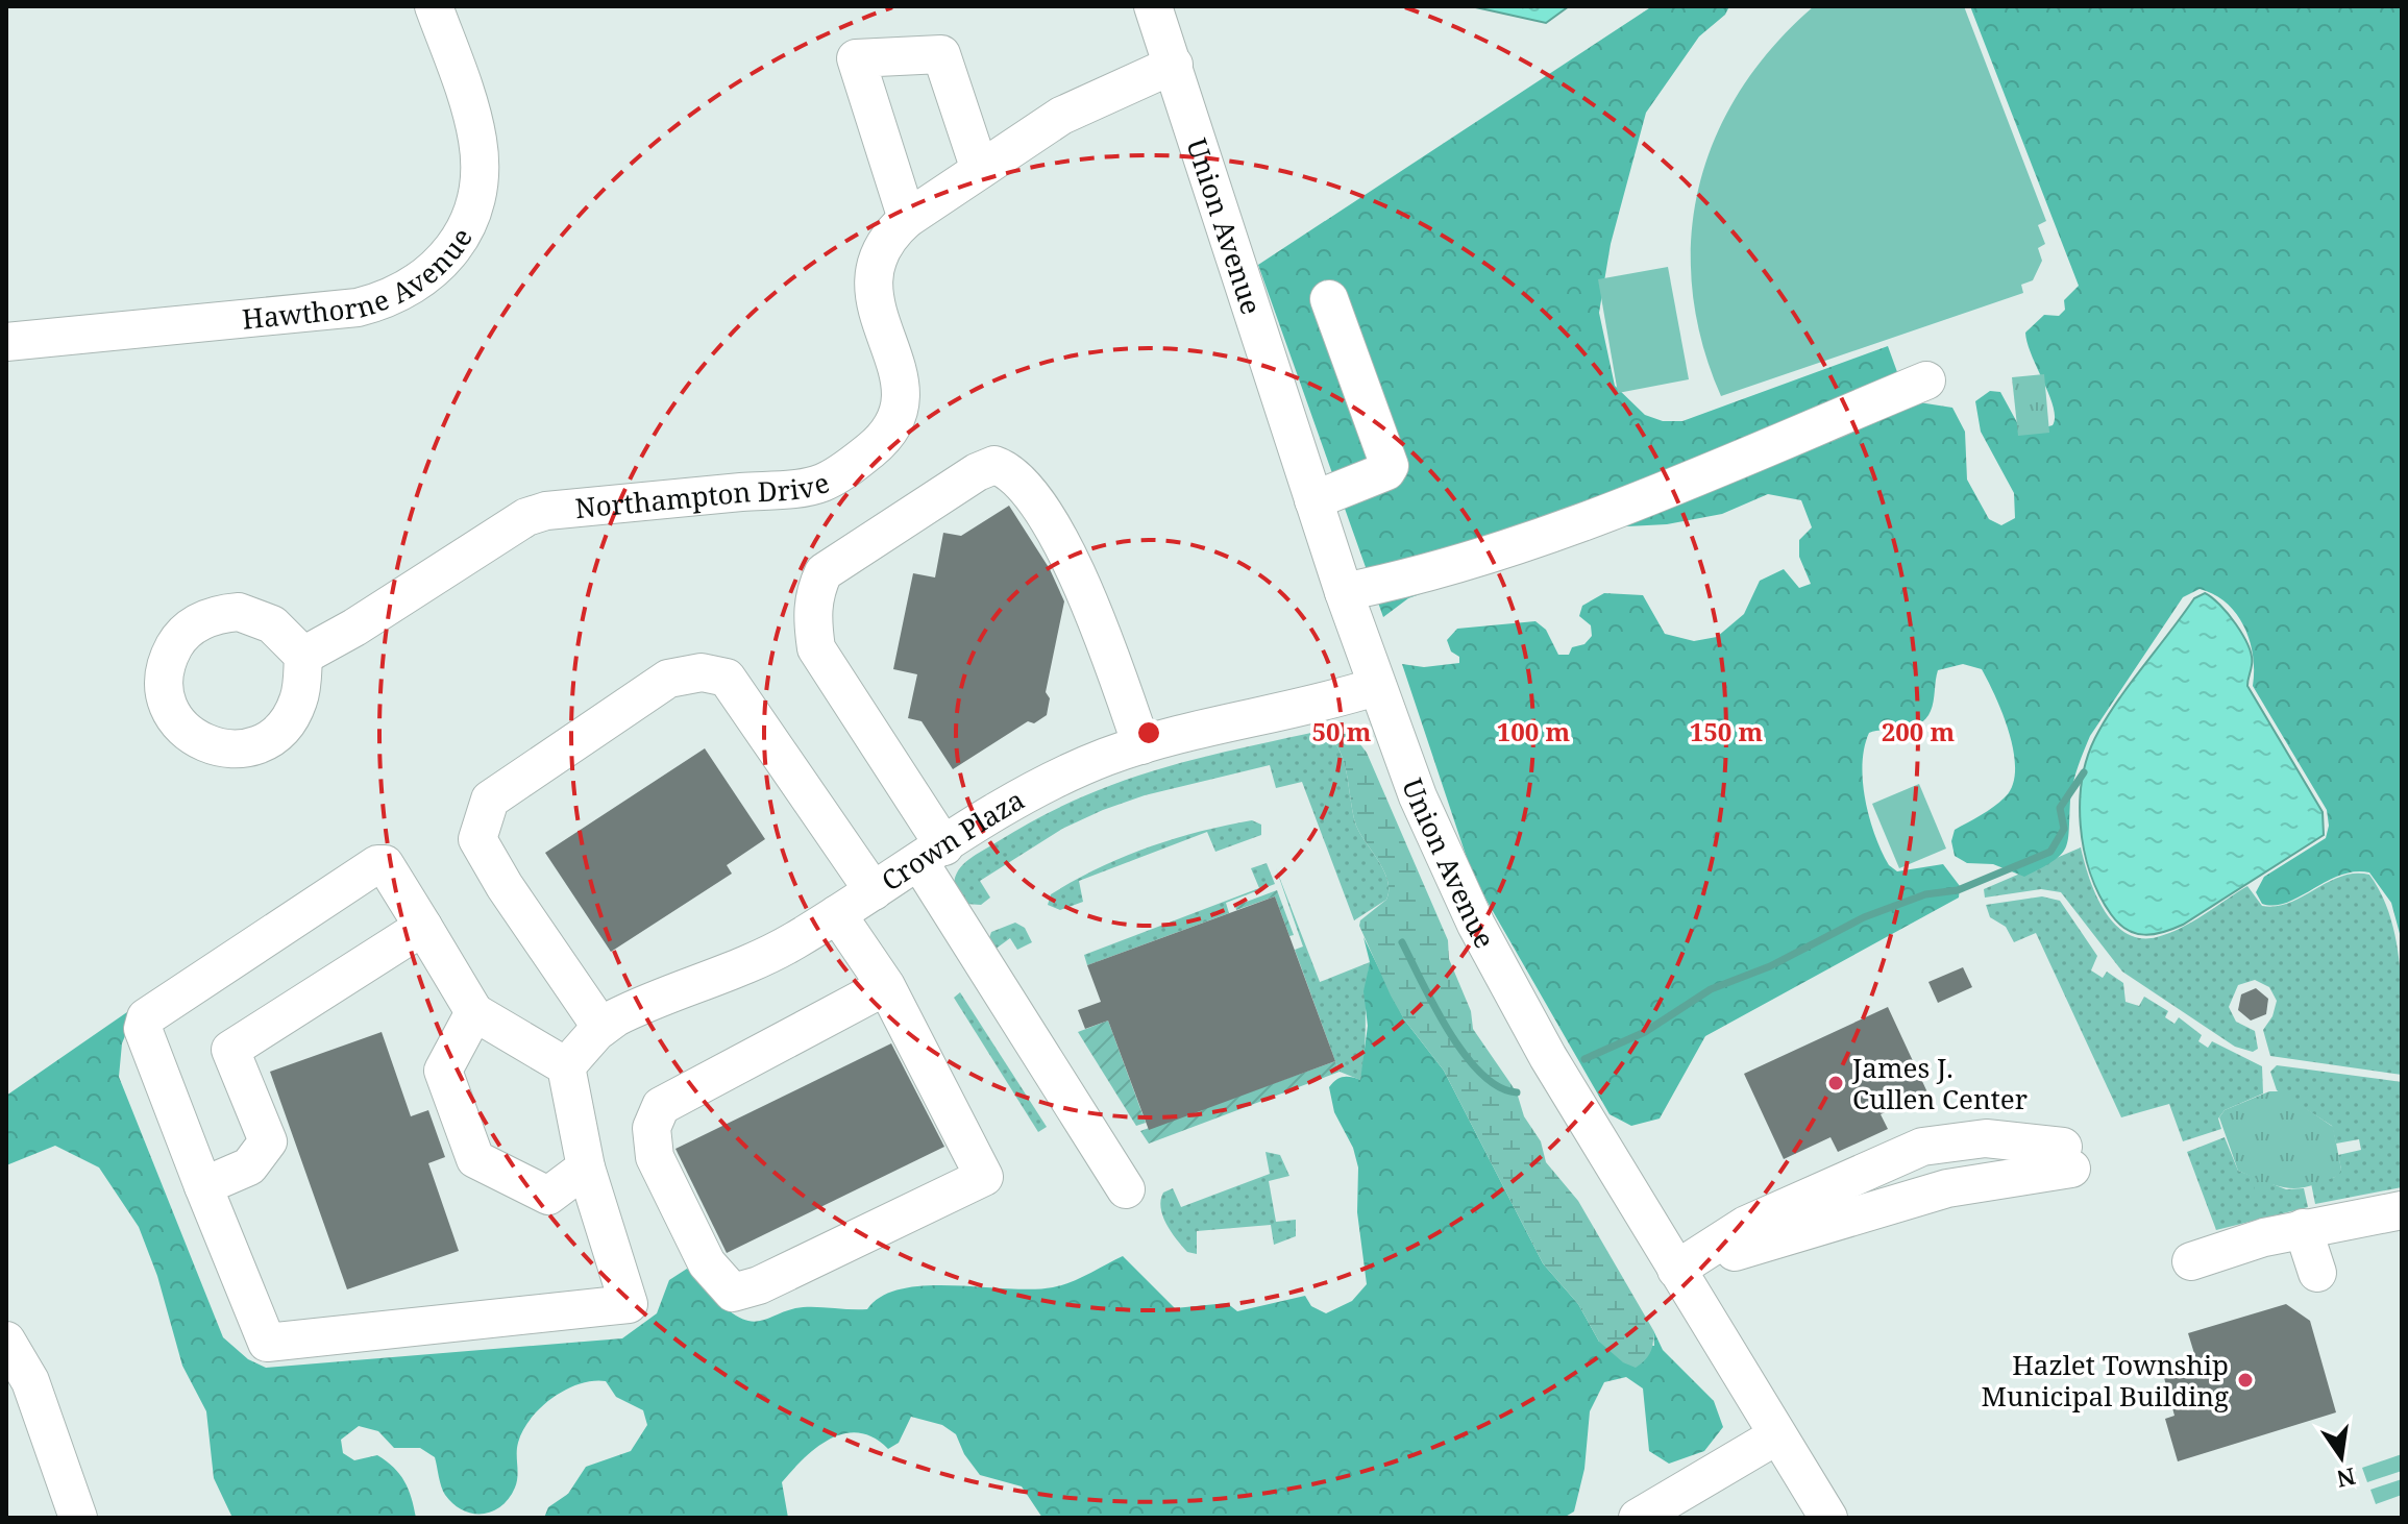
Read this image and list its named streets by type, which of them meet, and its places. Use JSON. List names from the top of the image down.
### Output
{
  "streets": {
    "street": [
      "Union Avenue",
      "Hawthorne Avenue",
      "Northampton Drive",
      "Crown Plaza"
    ]
  },
  "crossings": [
    ["Union Avenue", "Northampton Drive"],
    ["Union Avenue", "Crown Plaza"]
  ],
  "places": ["James J. Cullen Center", "Hazlet Township Municipal Building"],
  "north": "bottom",
  "rings": [
    "50 m",
    "100 m",
    "150 m",
    "200 m"
  ]
}
